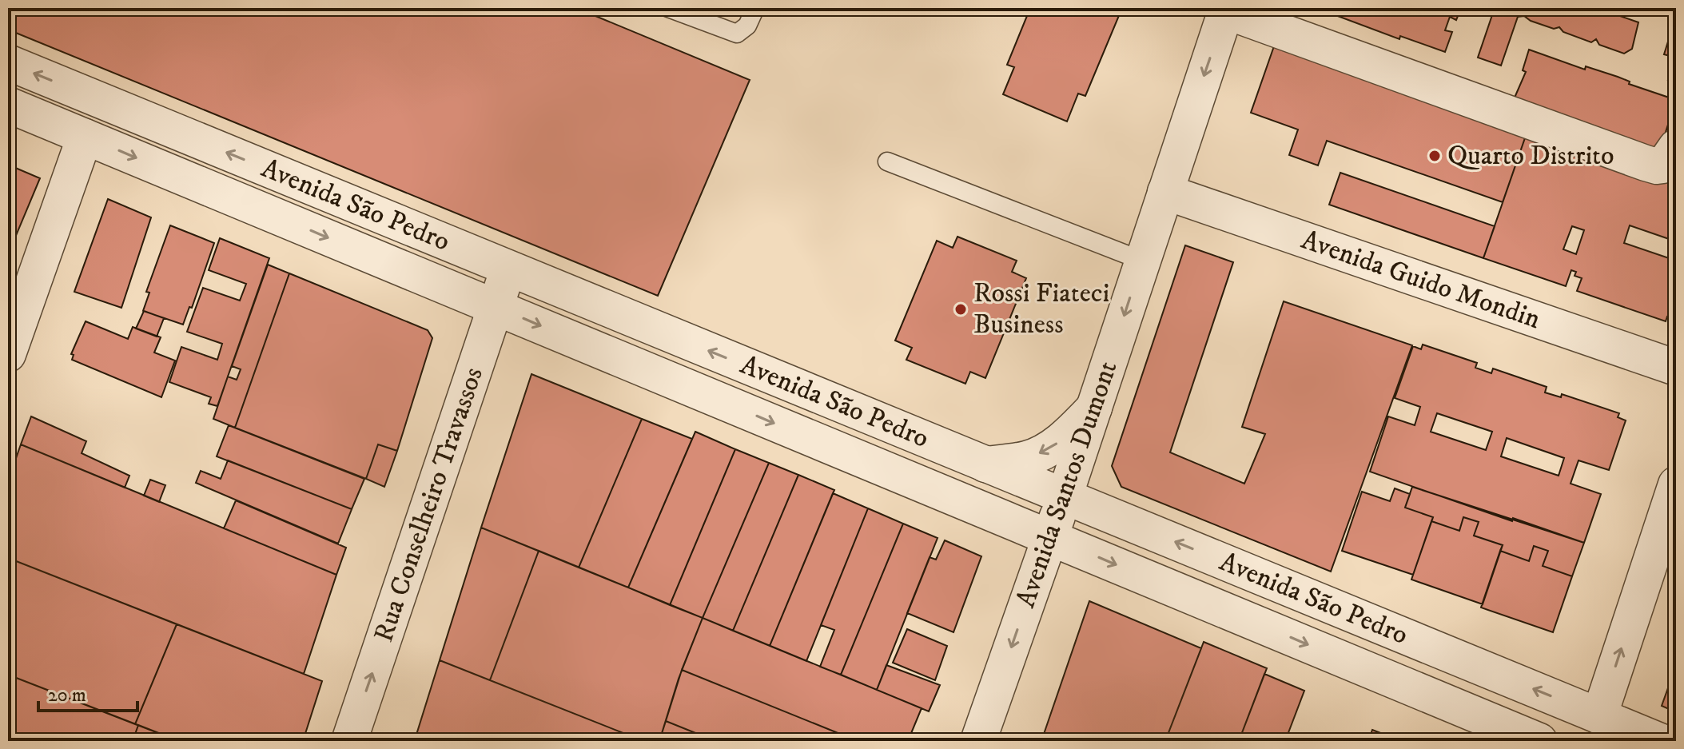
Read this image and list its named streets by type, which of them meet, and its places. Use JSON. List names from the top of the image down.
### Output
{
  "streets": {
    "street": [
      "Avenida São Pedro",
      "Avenida Guido Mondin",
      "Avenida Santos Dumont",
      "Rua Conselheiro Travassos"
    ]
  },
  "crossings": [
    ["Avenida São Pedro", "Avenida Santos Dumont"],
    ["Avenida São Pedro", "Rua Conselheiro Travassos"],
    ["Avenida Guido Mondin", "Avenida Santos Dumont"]
  ],
  "one_way": ["Avenida Santos Dumont", "Rua Conselheiro Travassos"],
  "places": ["Quarto Distrito", "Rossi Fiateci Business"],
  "scale_bar": "20 m"
}
